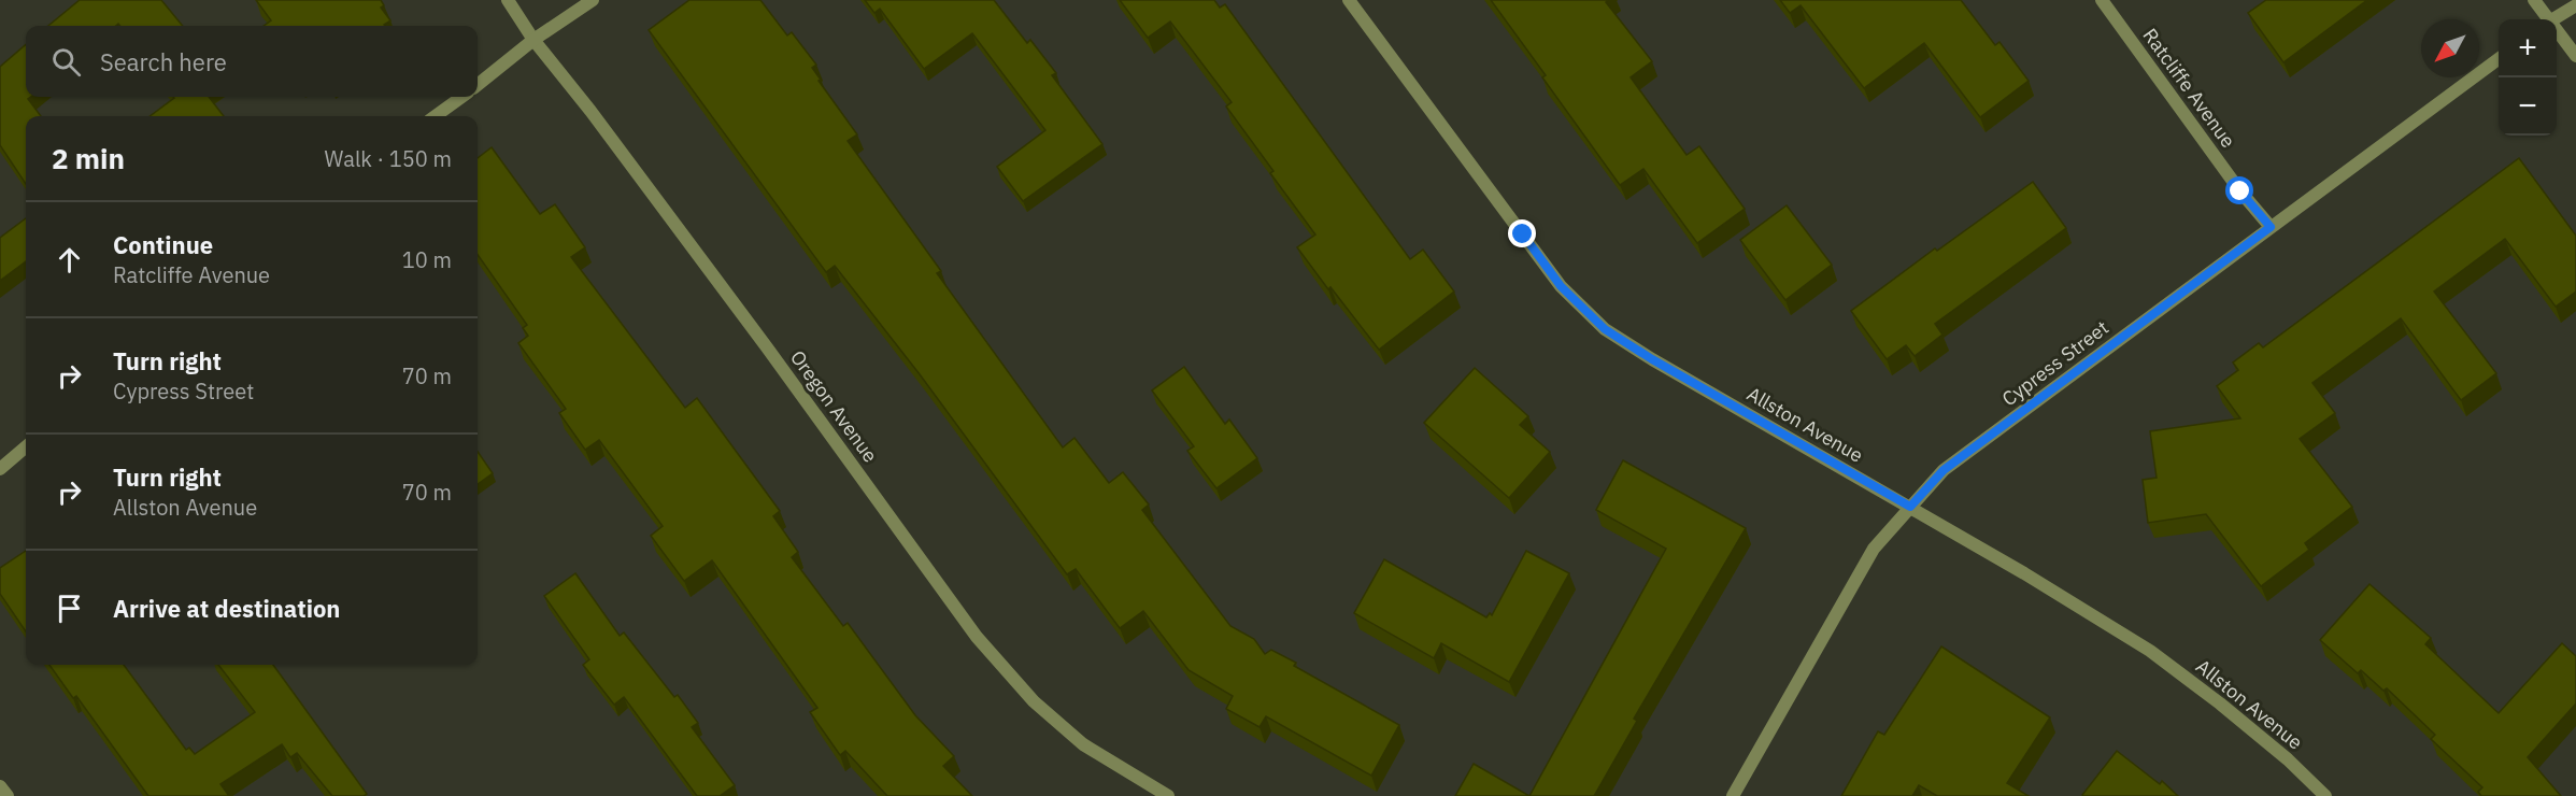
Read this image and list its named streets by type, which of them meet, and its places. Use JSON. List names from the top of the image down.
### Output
{
  "streets": {
    "street": [
      "Ratcliffe Avenue",
      "Cypress Street",
      "Oregon Avenue",
      "Allston Avenue"
    ]
  },
  "crossings": [
    ["Ratcliffe Avenue", "Cypress Street"],
    ["Cypress Street", "Allston Avenue"]
  ],
  "north": "bottom left",
  "page": {
    "map_buttons": ["+", "−"],
    "search": "Search here",
    "heading": ["2 min", "Walk · 150 m"],
    "list": [
      ["Continue", "Ratcliffe Avenue", "10 m"],
      ["Turn right", "Cypress Street", "70 m"],
      ["Turn right", "Allston Avenue", "70 m"],
      "Arrive at destination"
    ]
  }
}
